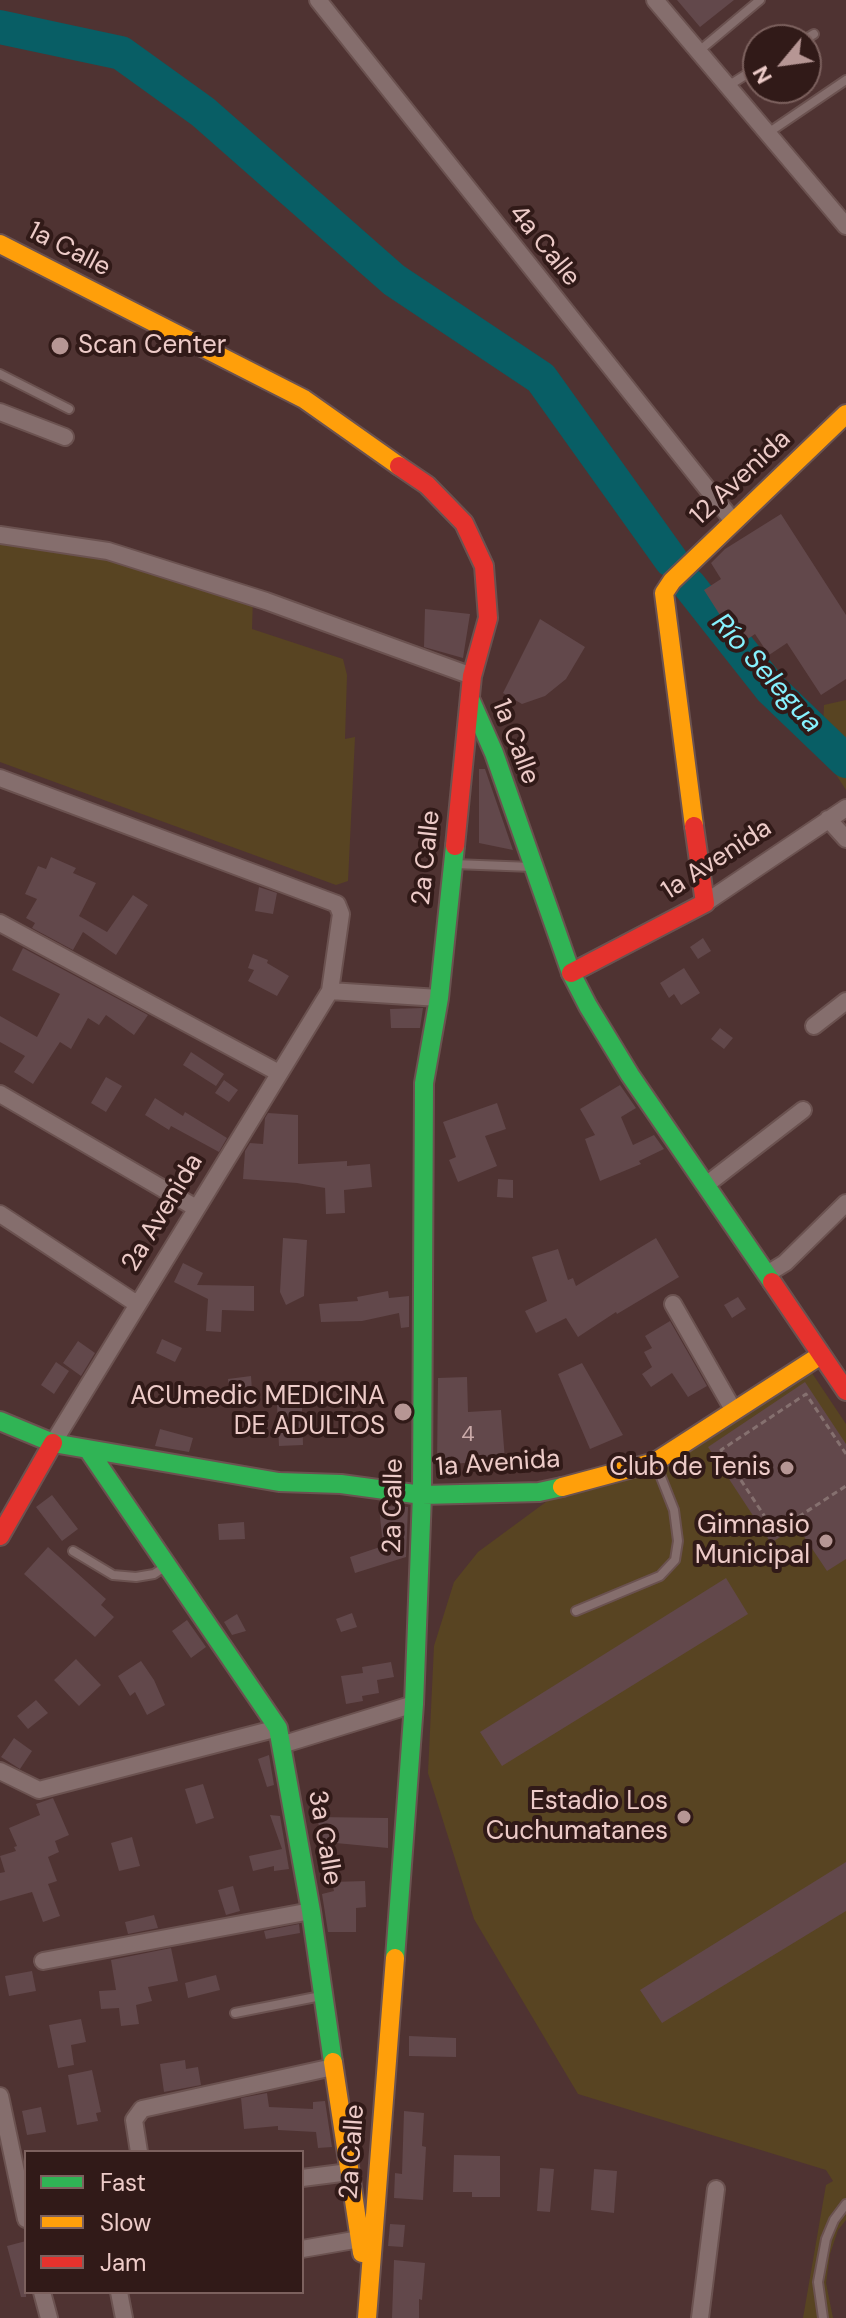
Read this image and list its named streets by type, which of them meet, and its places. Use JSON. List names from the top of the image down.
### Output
{
  "streets": {
    "main road": [
      "1a Calle",
      "12 Avenida",
      "2a Calle",
      "1a Avenida",
      "2a Avenida",
      "3a Calle"
    ],
    "street": ["4a Calle"]
  },
  "crossings": [
    ["4a Calle", "12 Avenida"],
    ["1a Calle", "2a Calle"],
    ["1a Calle", "1a Avenida"],
    ["12 Avenida", "1a Avenida"],
    ["2a Calle", "1a Avenida"],
    ["2a Calle", "3a Calle"],
    ["1a Avenida", "2a Avenida"],
    ["1a Avenida", "3a Calle"]
  ],
  "water": ["Río Selegua"],
  "places": [
    "Scan Center",
    "ACUmedic MEDICINA DE ADULTOS",
    "Club de Tenis",
    "Gimnasio Municipal",
    "Estadio Los Cuchumatanes"
  ],
  "house_numbers": ["4"],
  "legend": ["Fast", "Slow", "Jam"],
  "north": "bottom left"
}
